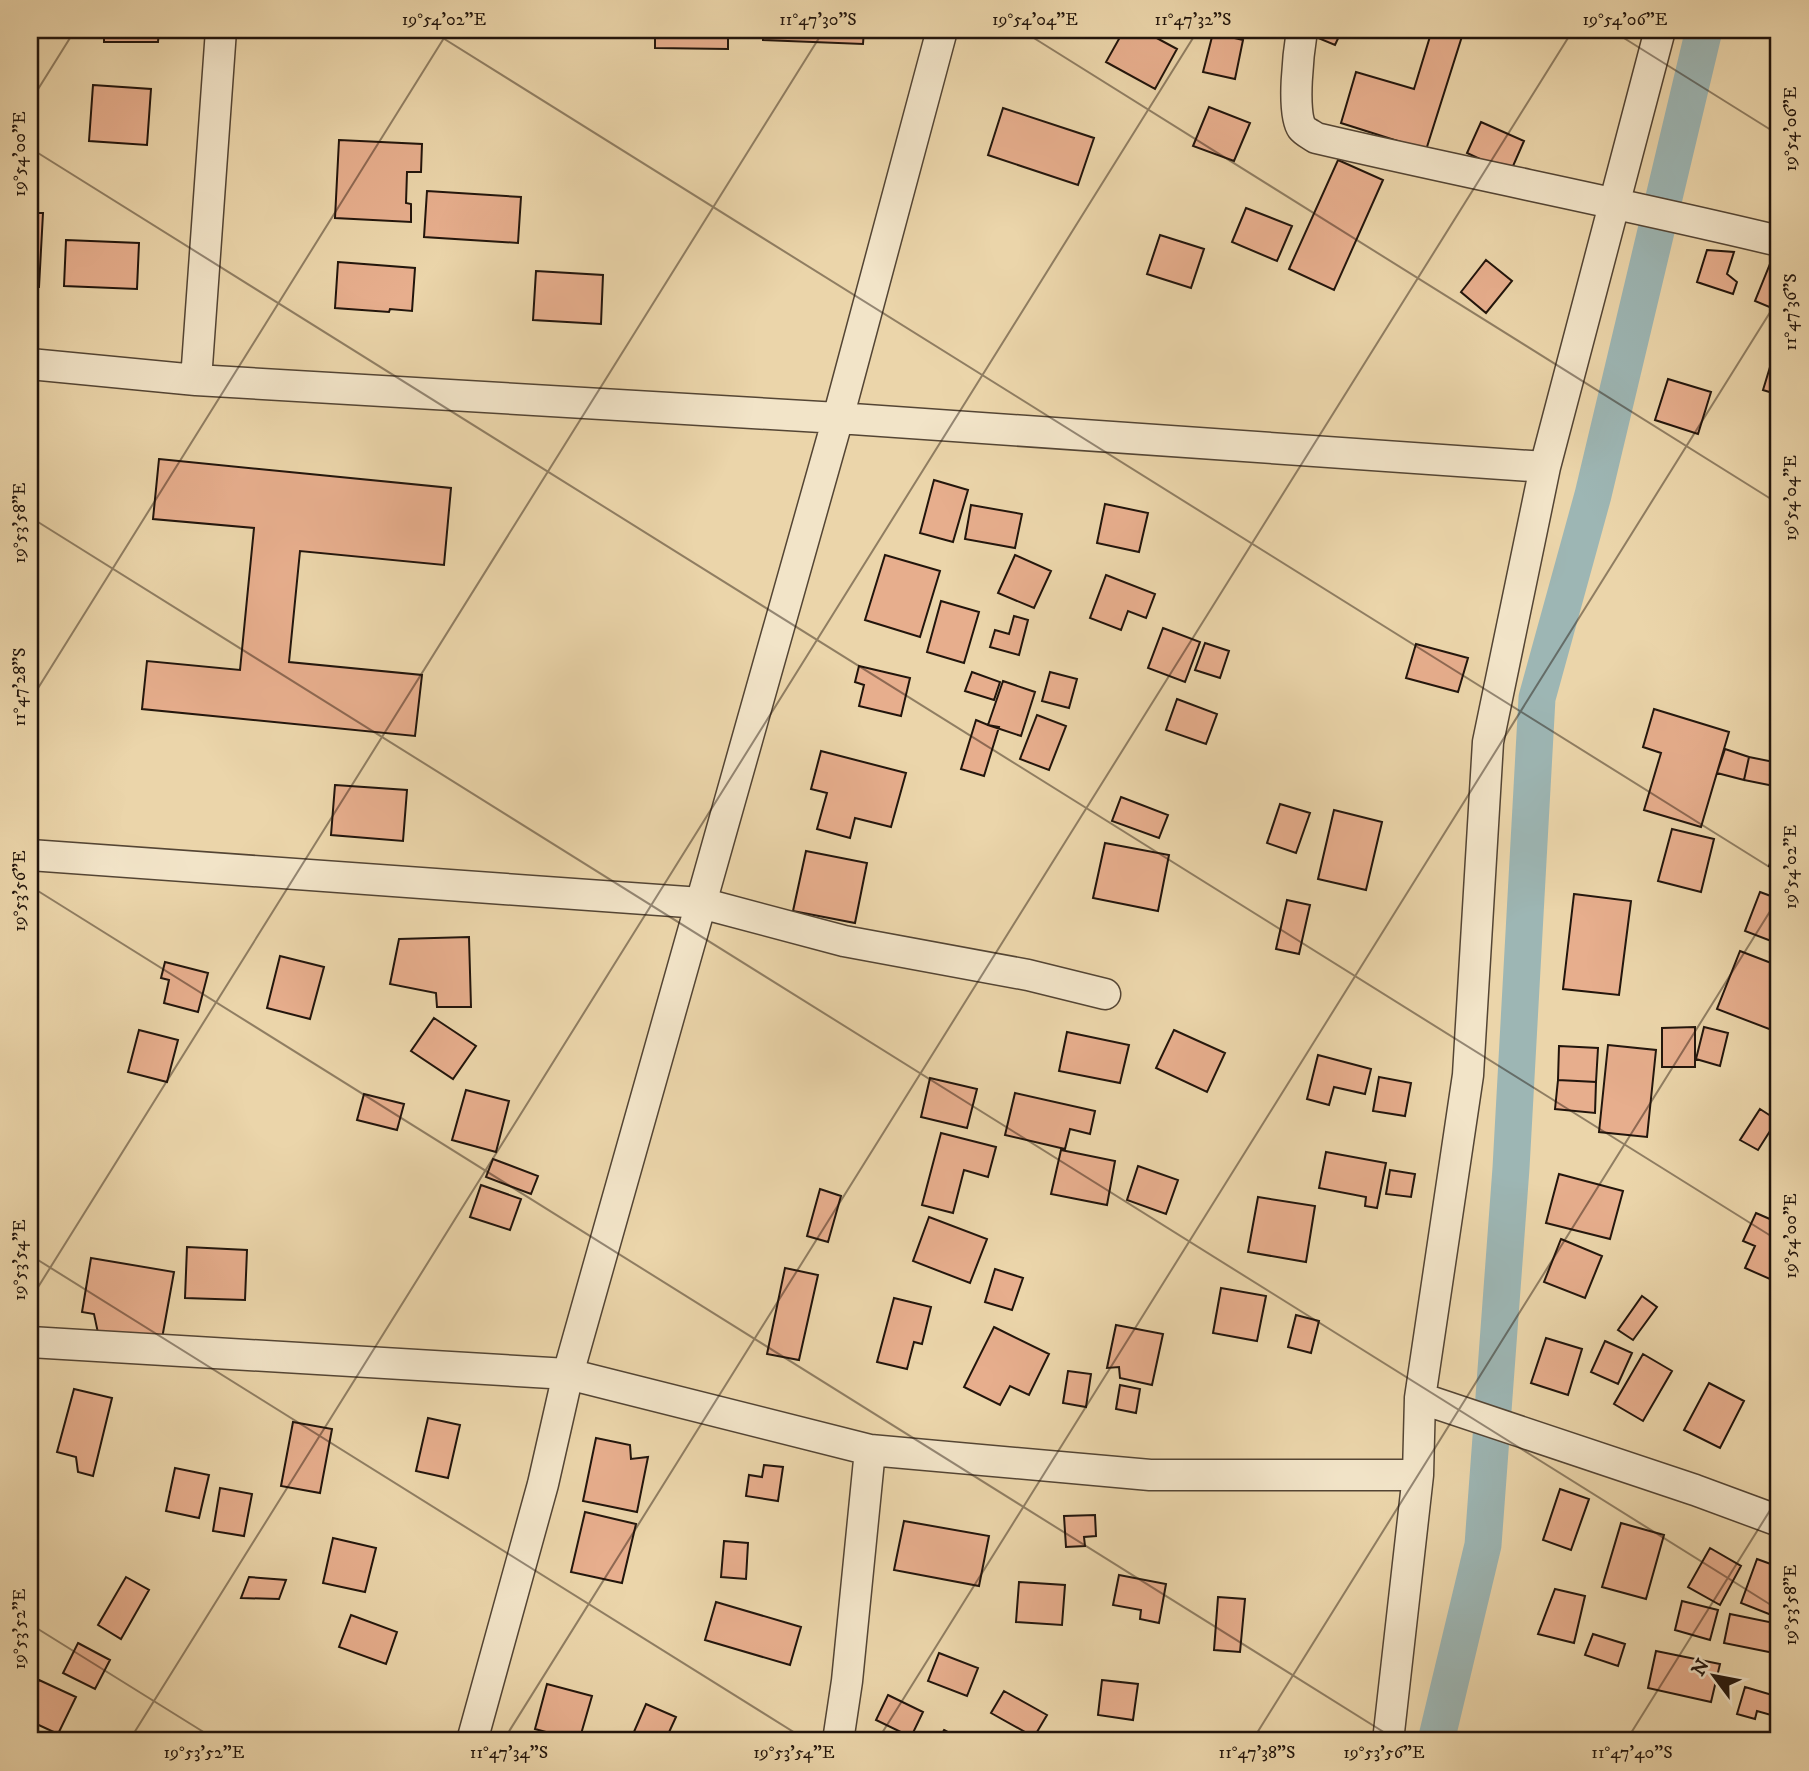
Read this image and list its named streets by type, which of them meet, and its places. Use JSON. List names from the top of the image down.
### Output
{
  "north": "top left",
  "coordinates": [
    "19°54'02\"E",
    "11°47'30\"S",
    "19°54'04\"E",
    "11°47'32\"S",
    "19°54'06\"E",
    "19°54'00\"E",
    "11°47'36\"S",
    "19°53'58\"E",
    "11°47'28\"S",
    "19°53'56\"E",
    "19°53'54\"E",
    "19°53'52\"E",
    "11°47'34\"S",
    "11°47'38\"S",
    "11°47'40\"S"
  ]
}
